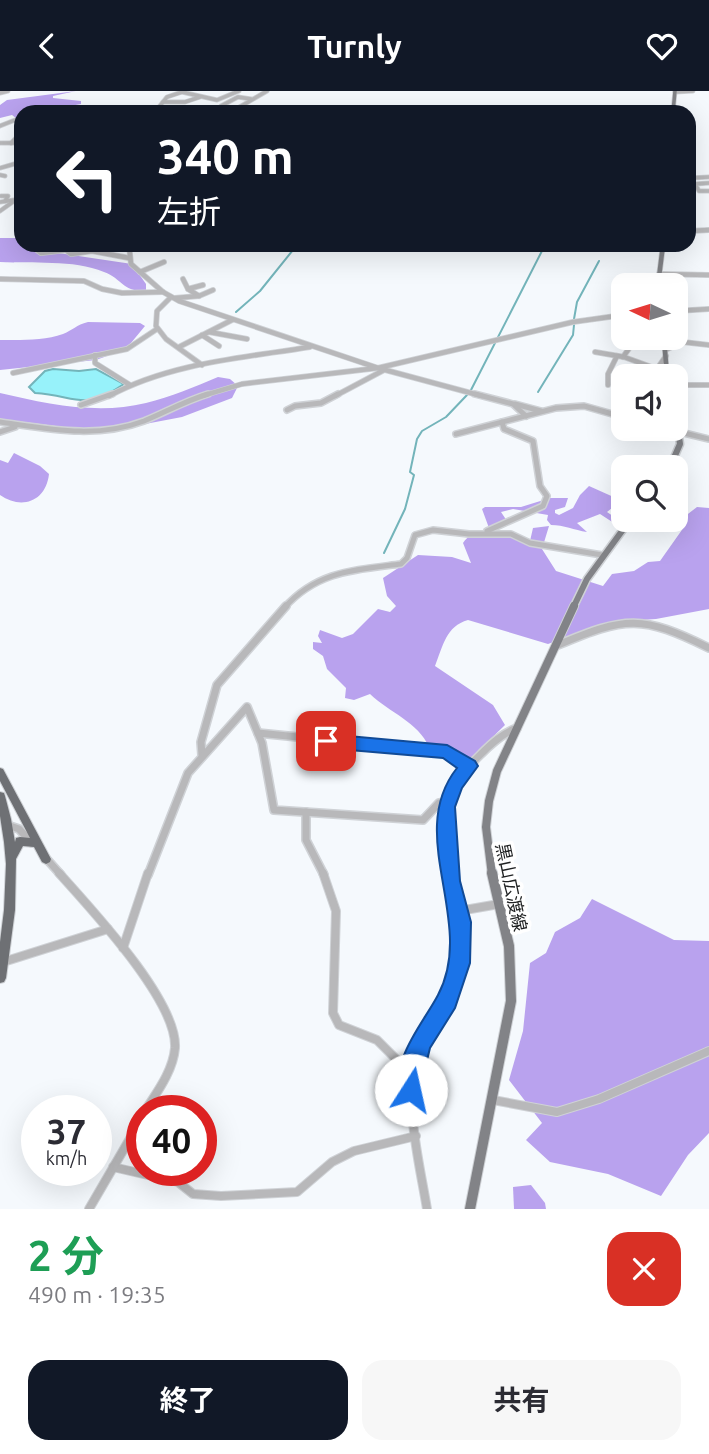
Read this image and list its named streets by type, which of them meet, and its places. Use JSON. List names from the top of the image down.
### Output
{
  "streets": {
    "main road": ["黒山広渡線"]
  },
  "north": "left",
  "page": {
    "header": "Turnly",
    "turn": ["340 m", "左折"],
    "speed": "37 km/h",
    "limit": "40",
    "heading": ["2 分", "490 m · 19:35"],
    "buttons": ["終了", "共有"]
  }
}
